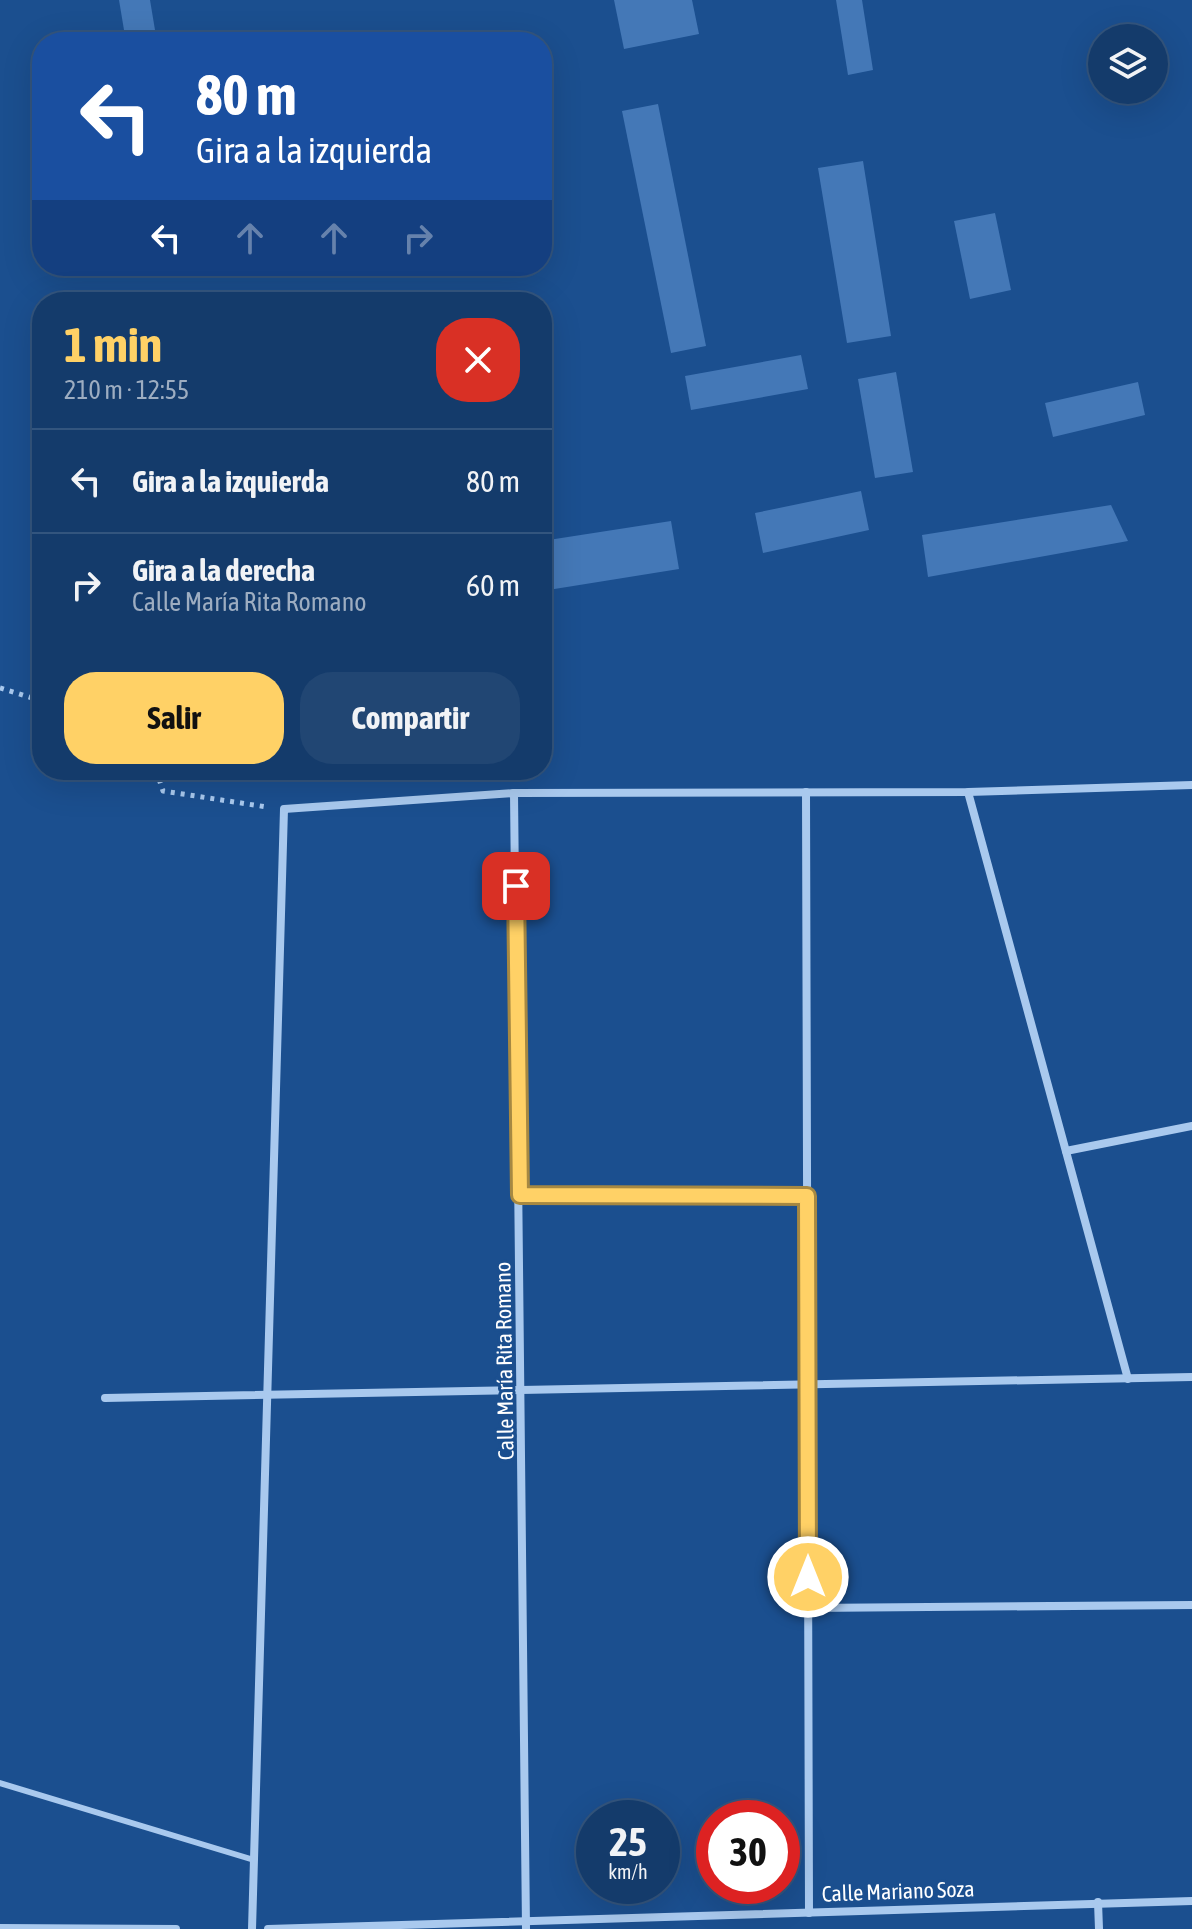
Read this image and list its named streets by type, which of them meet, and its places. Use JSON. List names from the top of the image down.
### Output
{
  "streets": {
    "street": ["Calle María Rita Romano", "Calle Mariano Soza"]
  },
  "crossings": [
    ["Calle María Rita Romano", "Calle Mariano Soza"]
  ],
  "page": {
    "turn": ["80 m", "Gira a la izquierda"],
    "heading": ["1 min", "210 m · 12:55"],
    "list": [
      {
        "name": "Gira a la izquierda",
        "value": "80 m"
      },
      {
        "name": "Gira a la derecha",
        "note": "Calle María Rita Romano",
        "value": "60 m"
      }
    ],
    "buttons": ["Salir", "Compartir"],
    "speed": "25 km/h",
    "limit": "30"
  }
}
